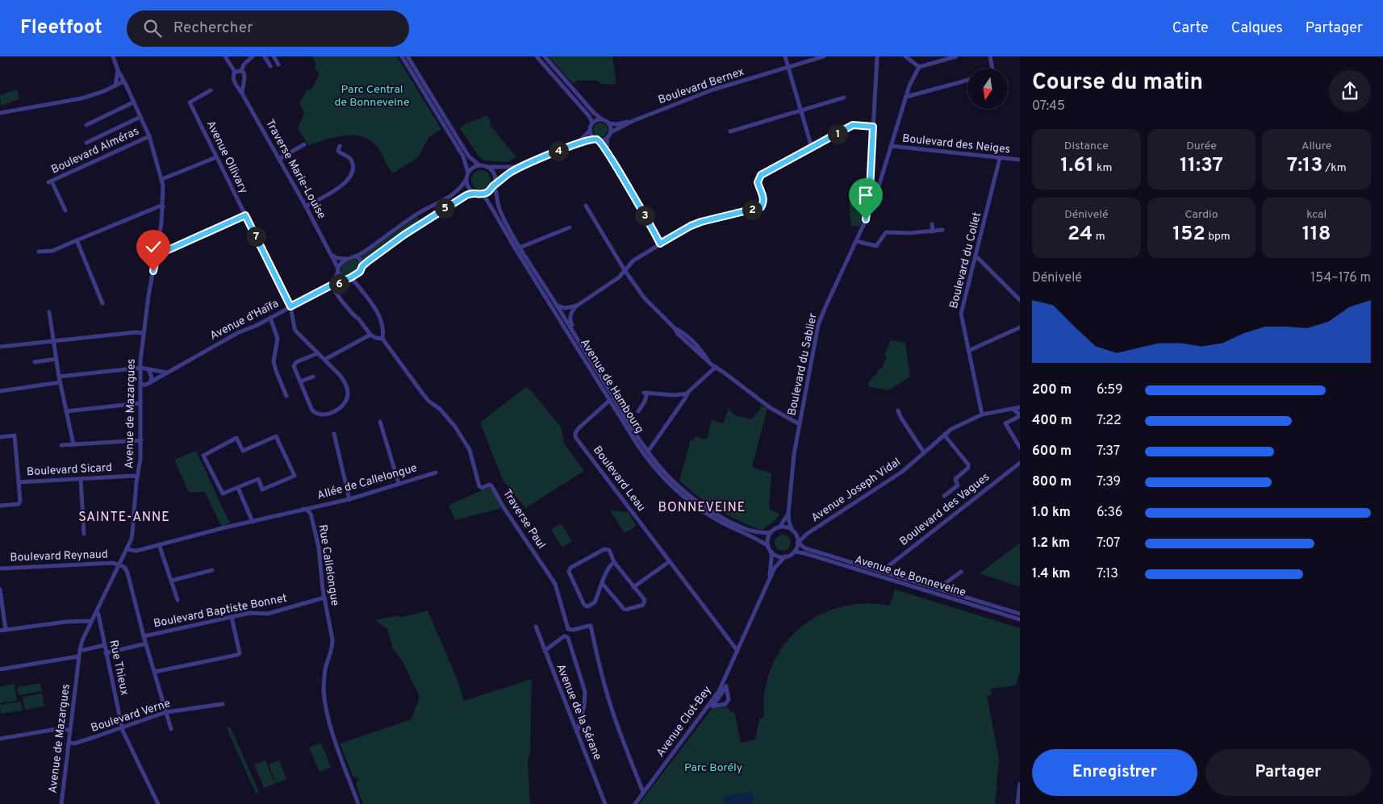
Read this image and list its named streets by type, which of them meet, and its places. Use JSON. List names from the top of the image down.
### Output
{
  "streets": {
    "street": [
      "Boulevard Bernex",
      "Boulevard des Neiges",
      "Boulevard Alméras",
      "Avenue Ollivary",
      "Traverse Marie-Louise",
      "Boulevard du Collet",
      "Avenue d'Haïfa",
      "Boulevard du Sablier",
      "Avenue de Hambourg",
      "Avenue de Mazargues",
      "Boulevard Sicard",
      "Boulevard Leau",
      "Allée de Callelongue",
      "Avenue Joseph Vidal",
      "Boulevard des Vagues",
      "Traverse Paul",
      "Boulevard Reynaud",
      "Rue Callelongue",
      "Avenue de Bonneveine",
      "Boulevard Baptiste Bonnet",
      "Rue Thieux",
      "Avenue de la Sérane",
      "Boulevard Verne",
      "Avenue Clot-Bey"
    ]
  },
  "crossings": [
    ["Boulevard des Neiges", "Boulevard du Collet"],
    ["Boulevard des Neiges", "Boulevard du Sablier"],
    ["Boulevard Alméras", "Avenue de Mazargues"],
    ["Avenue Ollivary", "Avenue d'Haïfa"],
    ["Traverse Marie-Louise", "Avenue d'Haïfa"],
    ["Boulevard du Collet", "Avenue Joseph Vidal"],
    ["Avenue d'Haïfa", "Avenue de Mazargues"],
    ["Boulevard du Sablier", "Avenue de Hambourg"],
    ["Boulevard du Sablier", "Avenue Joseph Vidal"],
    ["Boulevard du Sablier", "Avenue de Bonneveine"],
    ["Boulevard du Sablier", "Avenue Clot-Bey"],
    ["Avenue de Hambourg", "Boulevard Leau"],
    ["Avenue de Hambourg", "Avenue Joseph Vidal"],
    ["Avenue de Hambourg", "Avenue de Bonneveine"],
    ["Avenue de Hambourg", "Avenue Clot-Bey"],
    ["Avenue de Mazargues", "Boulevard Sicard"],
    ["Avenue de Mazargues", "Boulevard Reynaud"],
    ["Avenue de Mazargues", "Rue Thieux"],
    ["Avenue de Mazargues", "Boulevard Verne"],
    ["Boulevard Leau", "Avenue Clot-Bey"],
    ["Allée de Callelongue", "Rue Callelongue"],
    ["Avenue Joseph Vidal", "Avenue de Bonneveine"],
    ["Avenue Joseph Vidal", "Avenue Clot-Bey"],
    ["Boulevard des Vagues", "Avenue de Bonneveine"],
    ["Traverse Paul", "Avenue Clot-Bey"],
    ["Rue Callelongue", "Boulevard Baptiste Bonnet"],
    ["Avenue de Bonneveine", "Avenue Clot-Bey"],
    ["Rue Thieux", "Boulevard Verne"]
  ],
  "districts": ["BONNEVEINE", "SAINTE-ANNE"],
  "parks": ["Parc Central de Bonneveine", "Parc Borély"],
  "north": "bottom",
  "page": {
    "header": "Fleetfoot",
    "search": "Rechercher",
    "nav": ["Carte", "Calques", "Partager"],
    "heading": ["Course du matin", "07:45"],
    "pins": [
      "1",
      "4",
      "5",
      "2",
      "3",
      "7",
      "6"
    ],
    "stats": [
      ["Distance", "1.61 km"],
      ["Durée", "11:37"],
      ["Allure", "7:13 /km"],
      ["Dénivelé", "24 m"],
      ["Cardio", "152 bpm"],
      ["kcal", "118"]
    ],
    "chart": ["Dénivelé", "154–176 m"],
    "list": [
      {
        "name": "200 m",
        "note": "6:59"
      },
      {
        "name": "400 m",
        "note": "7:22"
      },
      {
        "name": "600 m",
        "note": "7:37"
      },
      {
        "name": "800 m",
        "note": "7:39"
      },
      {
        "name": "1.0 km",
        "note": "6:36"
      },
      {
        "name": "1.2 km",
        "note": "7:07"
      },
      {
        "name": "1.4 km",
        "note": "7:13"
      }
    ],
    "buttons": ["Enregistrer", "Partager"]
  }
}
